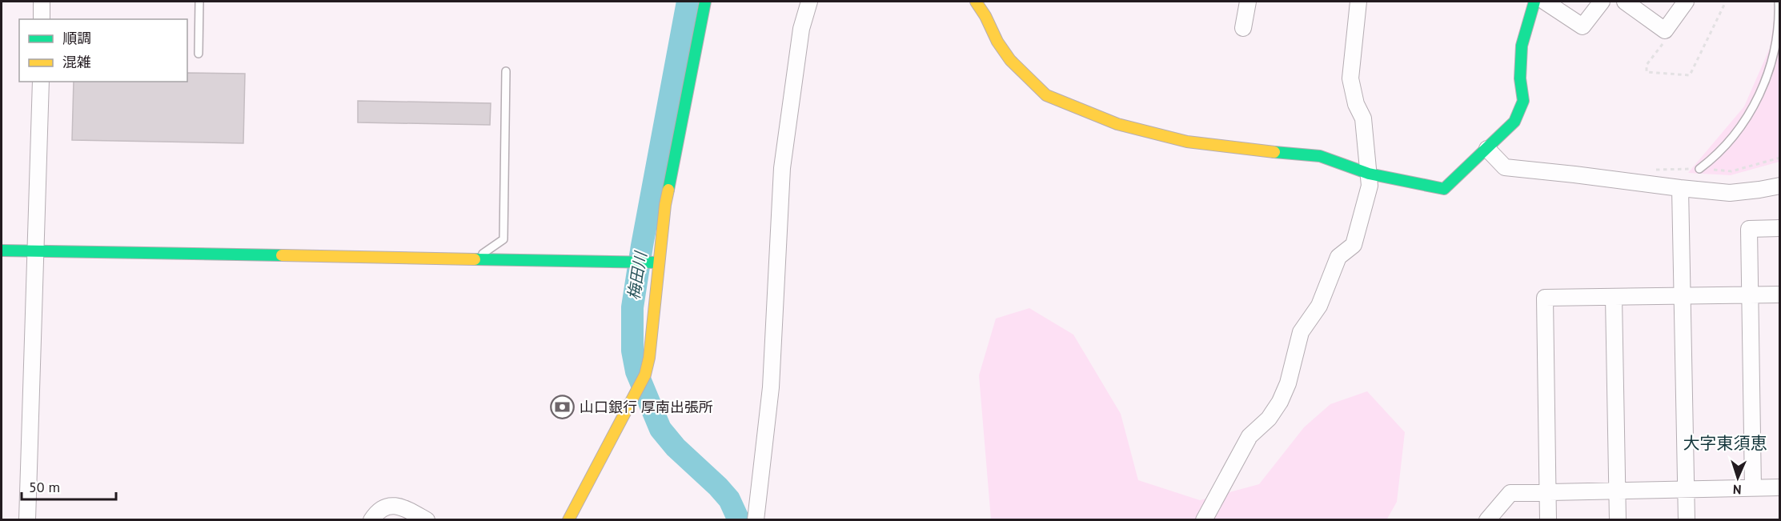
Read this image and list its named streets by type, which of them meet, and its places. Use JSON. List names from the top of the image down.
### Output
{
  "districts": ["大字東須恵"],
  "water": ["梅田川"],
  "places": {
    "bank": ["山口銀行 厚南出張所"]
  },
  "legend": ["順調", "混雑"],
  "scale_bar": "50 m",
  "north": "bottom"
}
